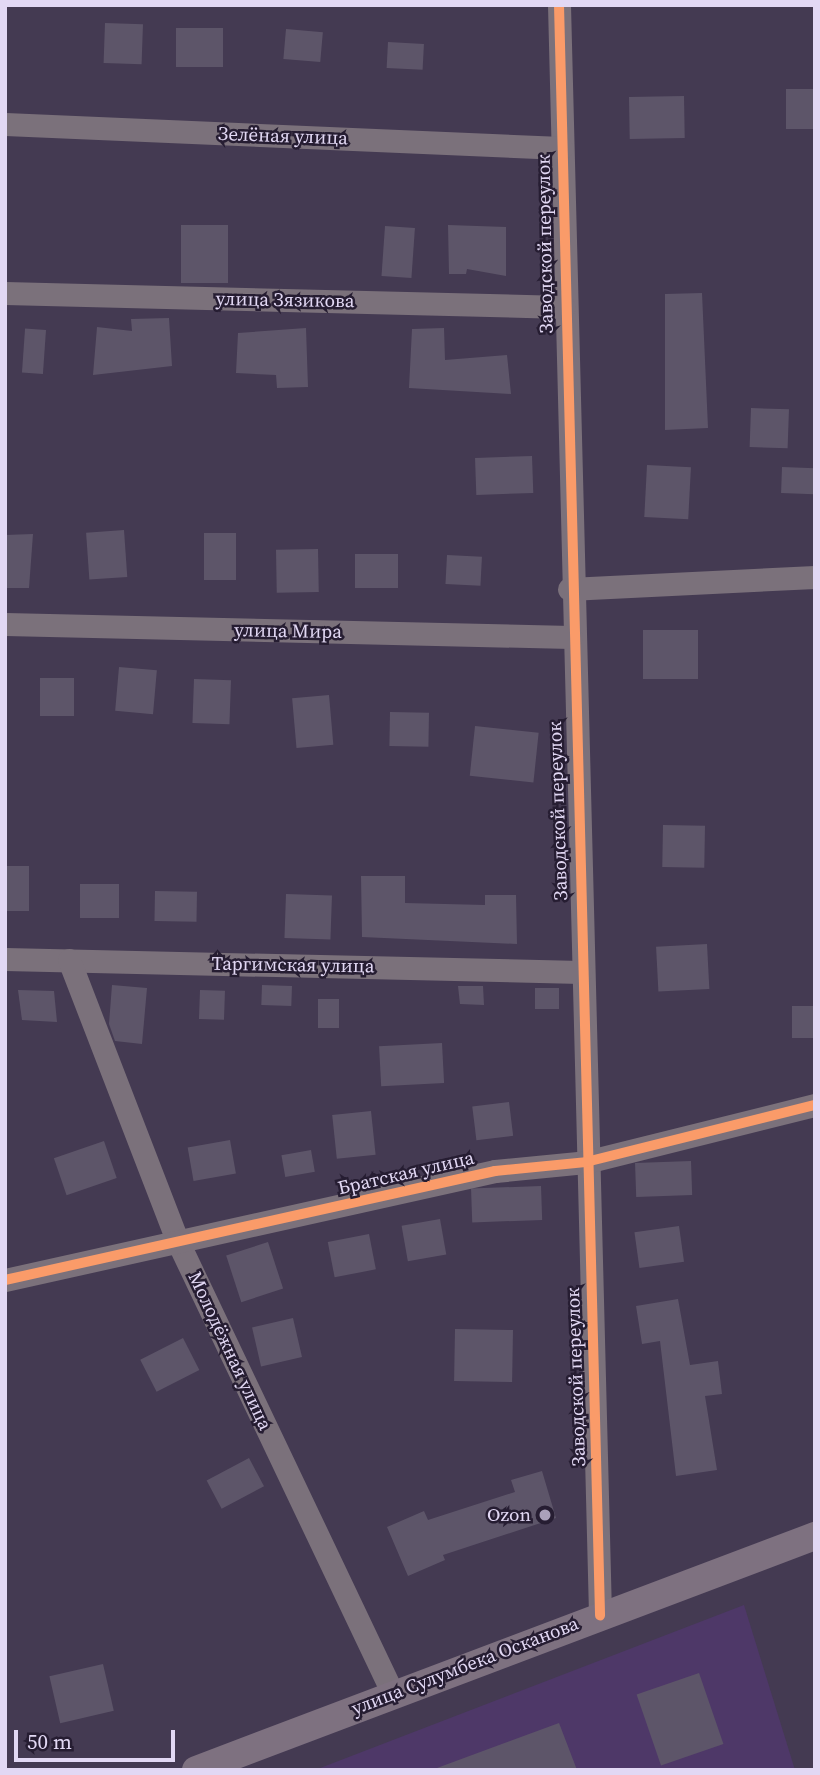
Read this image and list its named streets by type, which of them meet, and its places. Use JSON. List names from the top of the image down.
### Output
{
  "streets": {
    "main road": ["улица Сулумбека Осканова"],
    "street": [
      "Зелёная улица",
      "Заводской переулок",
      "улица Зязикова",
      "улица Мира",
      "Таргимская улица",
      "Братская улица",
      "Молодёжная улица"
    ]
  },
  "crossings": [
    ["Зелёная улица", "Заводской переулок"],
    ["Заводской переулок", "улица Зязикова"],
    ["Заводской переулок", "улица Мира"],
    ["Заводской переулок", "Таргимская улица"],
    ["Заводской переулок", "Братская улица"],
    ["Заводской переулок", "улица Сулумбека Осканова"],
    ["Таргимская улица", "Молодёжная улица"],
    ["Братская улица", "Молодёжная улица"],
    ["Молодёжная улица", "улица Сулумбека Осканова"]
  ],
  "places": ["Ozon"],
  "scale_bar": "50 m"
}
